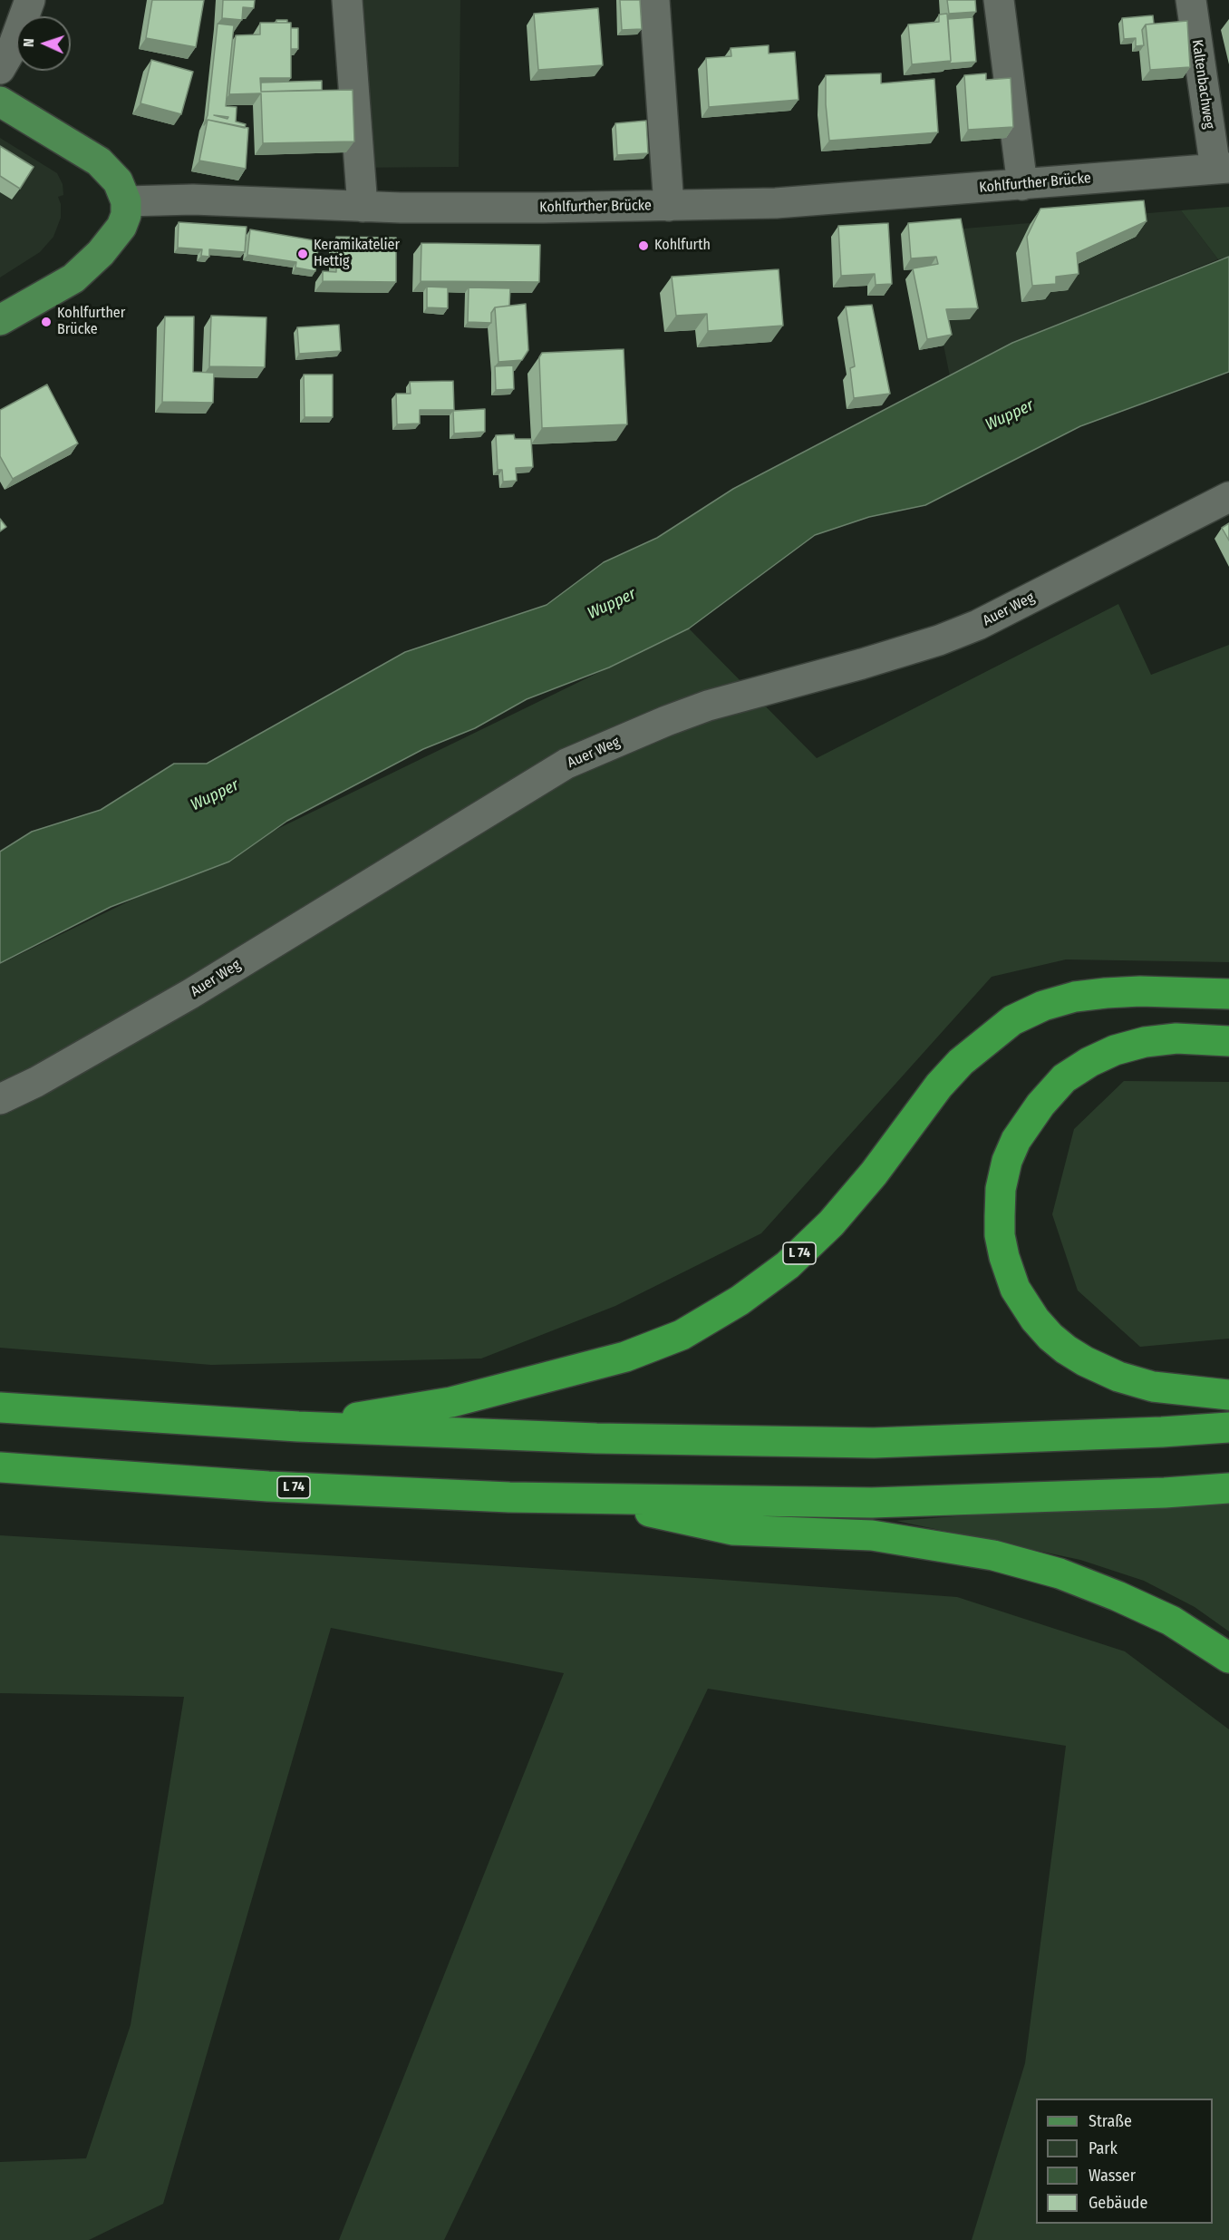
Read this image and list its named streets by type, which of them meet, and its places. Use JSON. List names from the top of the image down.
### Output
{
  "streets": {
    "highway": ["L 74"],
    "street": ["Kaltenbachweg", "Kohlfurther Brücke", "Auer Weg"]
  },
  "crossings": [
    ["Kaltenbachweg", "Kohlfurther Brücke"]
  ],
  "water": ["Wupper"],
  "places": ["Kohlfurth", "Keramikatelier Hettig", "Kohlfurther Brücke"],
  "legend": [
    "Straße",
    "Park",
    "Wasser",
    "Gebäude"
  ],
  "north": "left"
}
